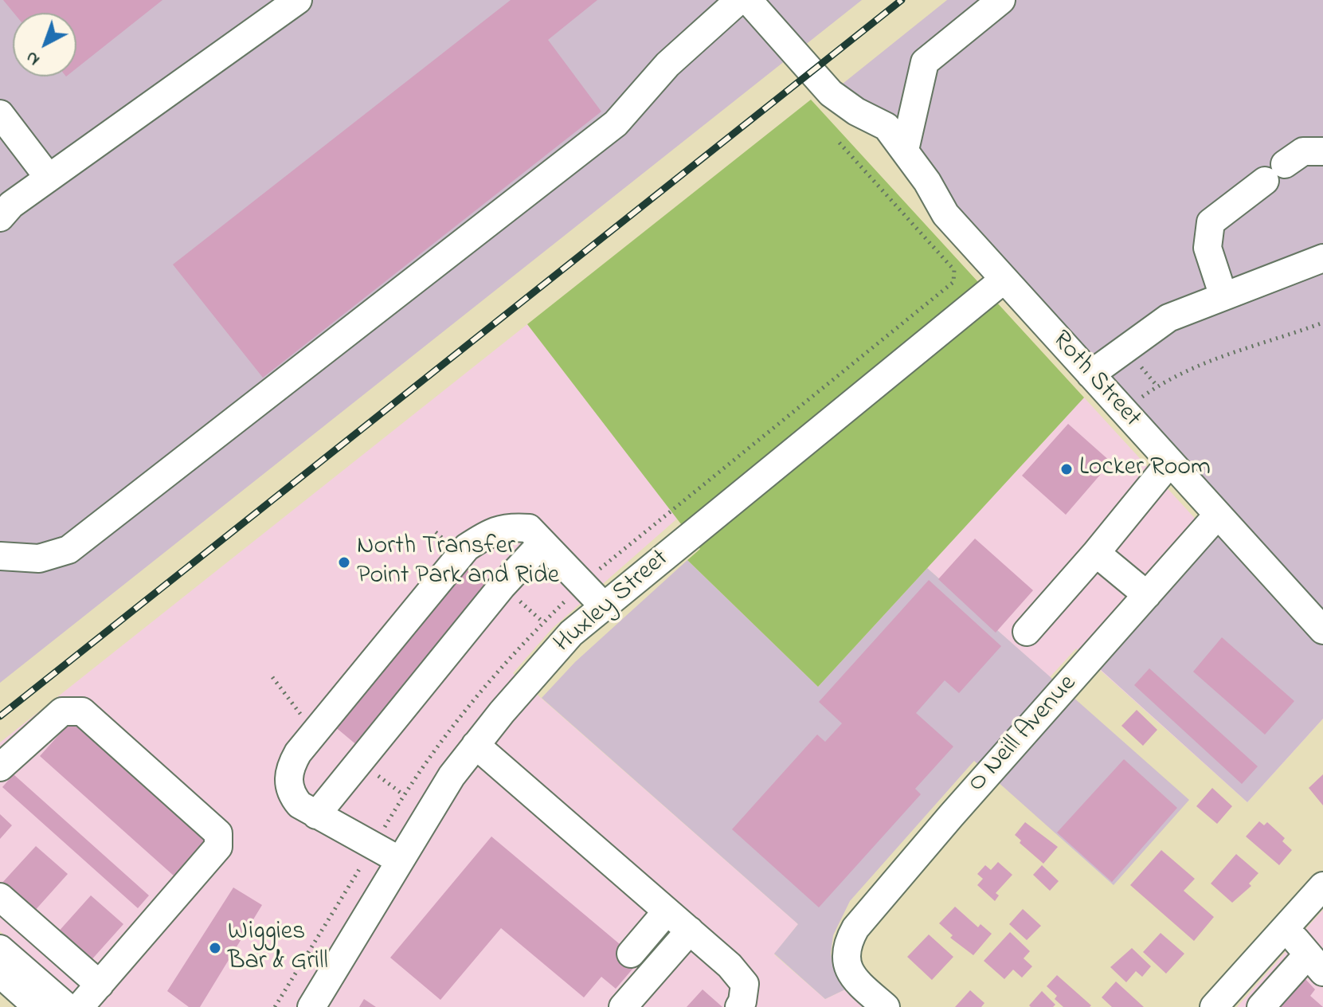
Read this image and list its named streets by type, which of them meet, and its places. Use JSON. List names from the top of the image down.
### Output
{
  "streets": {
    "street": ["Roth Street", "Huxley Street", "O Neill Avenue"]
  },
  "crossings": [
    ["Roth Street", "Huxley Street"],
    ["Roth Street", "O Neill Avenue"]
  ],
  "places": ["Locker Room", "North Transfer Point Park and Ride", "Wiggies Bar & Grill"],
  "north": "bottom left"
}
